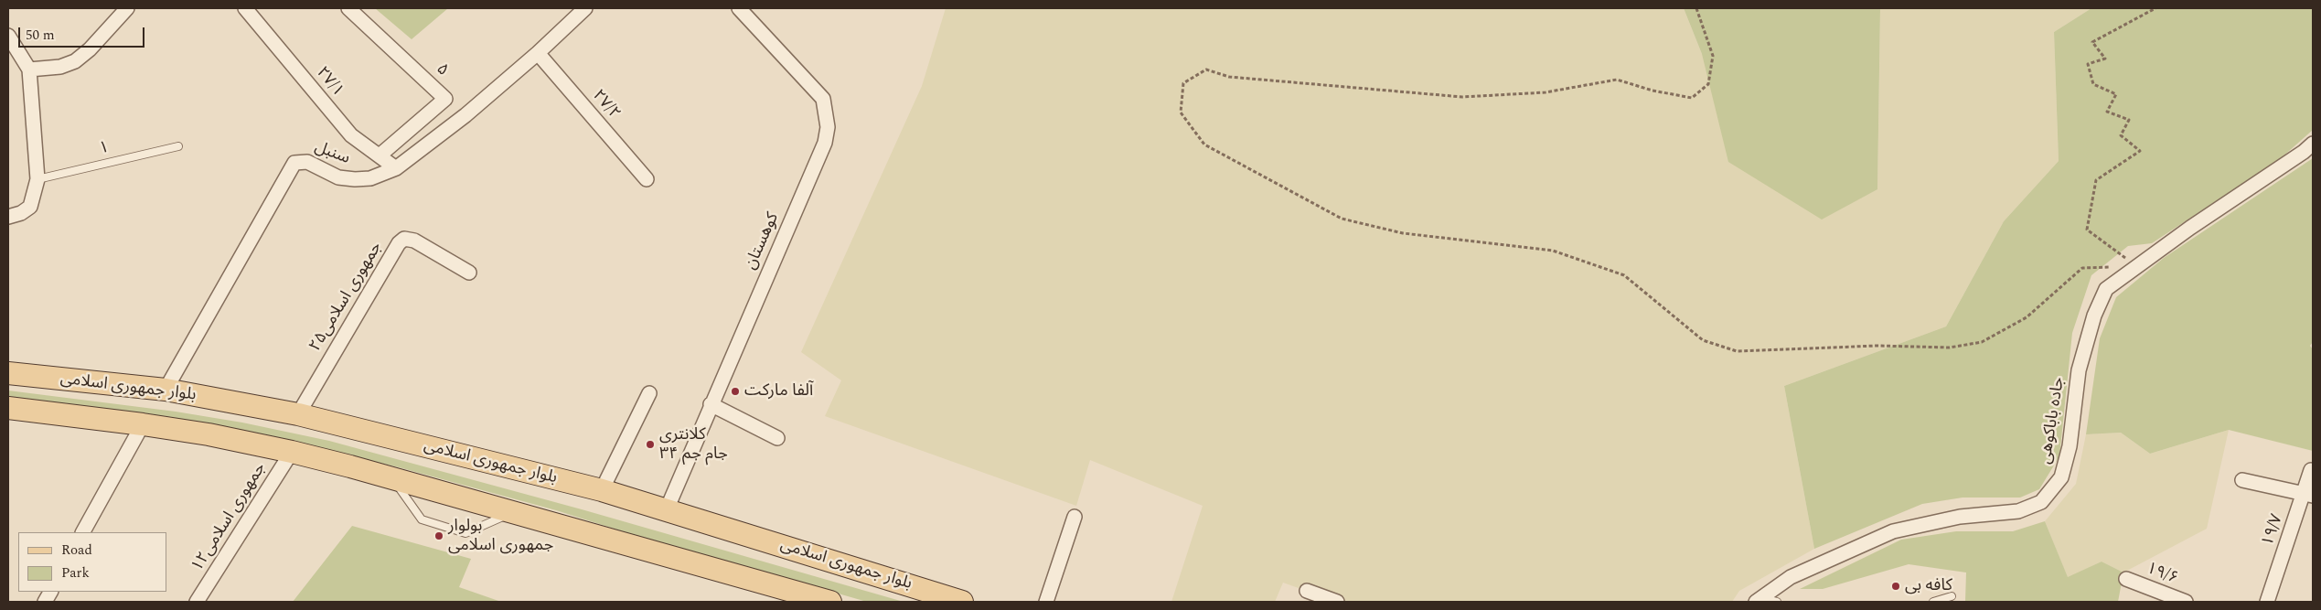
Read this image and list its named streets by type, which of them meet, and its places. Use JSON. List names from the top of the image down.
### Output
{
  "streets": {
    "main road": ["بلوار جمهوری اسلامی"],
    "street": [
      "۵",
      "۲۷/۱",
      "۲۷/۲",
      "سنبل",
      "کوهستان",
      "جمهوری اسلامی۲۵",
      "جاده باباکوهی",
      "جمهوری اسلامی۱۲",
      "۱۹/۷",
      "۱۹/۶"
    ],
    "lane": ["۱"]
  },
  "crossings": [
    ["۵", "۲۷/۱"],
    ["۲۷/۱", "سنبل"],
    ["۲۷/۲", "سنبل"],
    ["سنبل", "بلوار جمهوری اسلامی"],
    ["کوهستان", "بلوار جمهوری اسلامی"],
    ["جمهوری اسلامی۲۵", "بلوار جمهوری اسلامی"]
  ],
  "places": [
    "آلفا مارکت",
    "کلانتری ۳۴ جام جم",
    "بولوار جمهوری اسلامی",
    "کافه بی"
  ],
  "legend": ["Road", "Park"],
  "scale_bar": "50 m"
}
